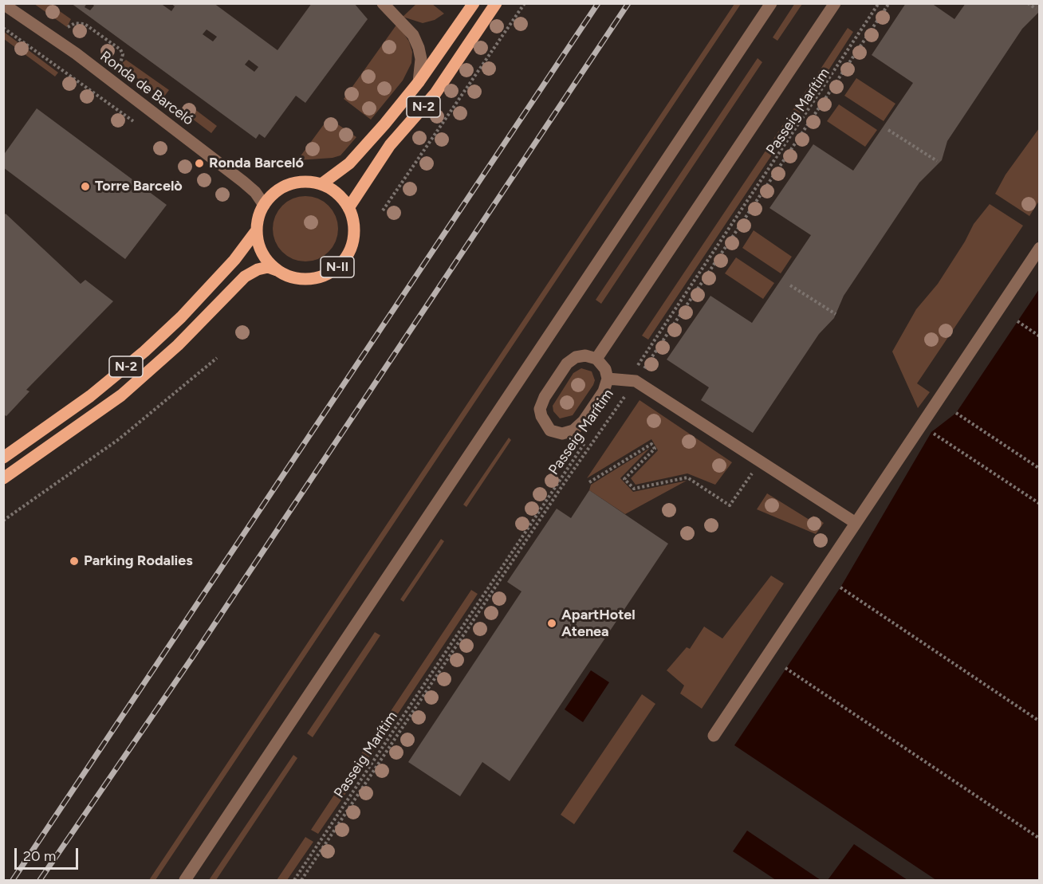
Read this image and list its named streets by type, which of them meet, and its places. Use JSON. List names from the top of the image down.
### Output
{
  "streets": {
    "main road": ["N-2", "N-II"],
    "street": ["Ronda de Barceló"],
    "path": ["Passeig Marítim"]
  },
  "crossings": [
    ["Ronda de Barceló", "N-2"],
    ["Ronda de Barceló", "N-II"],
    ["N-2", "N-II"]
  ],
  "places": [
    "Ronda Barceló",
    "Torre Barcelò",
    "Parking Rodalies",
    "ApartHotel Atenea"
  ],
  "scale_bar": "20 m"
}
